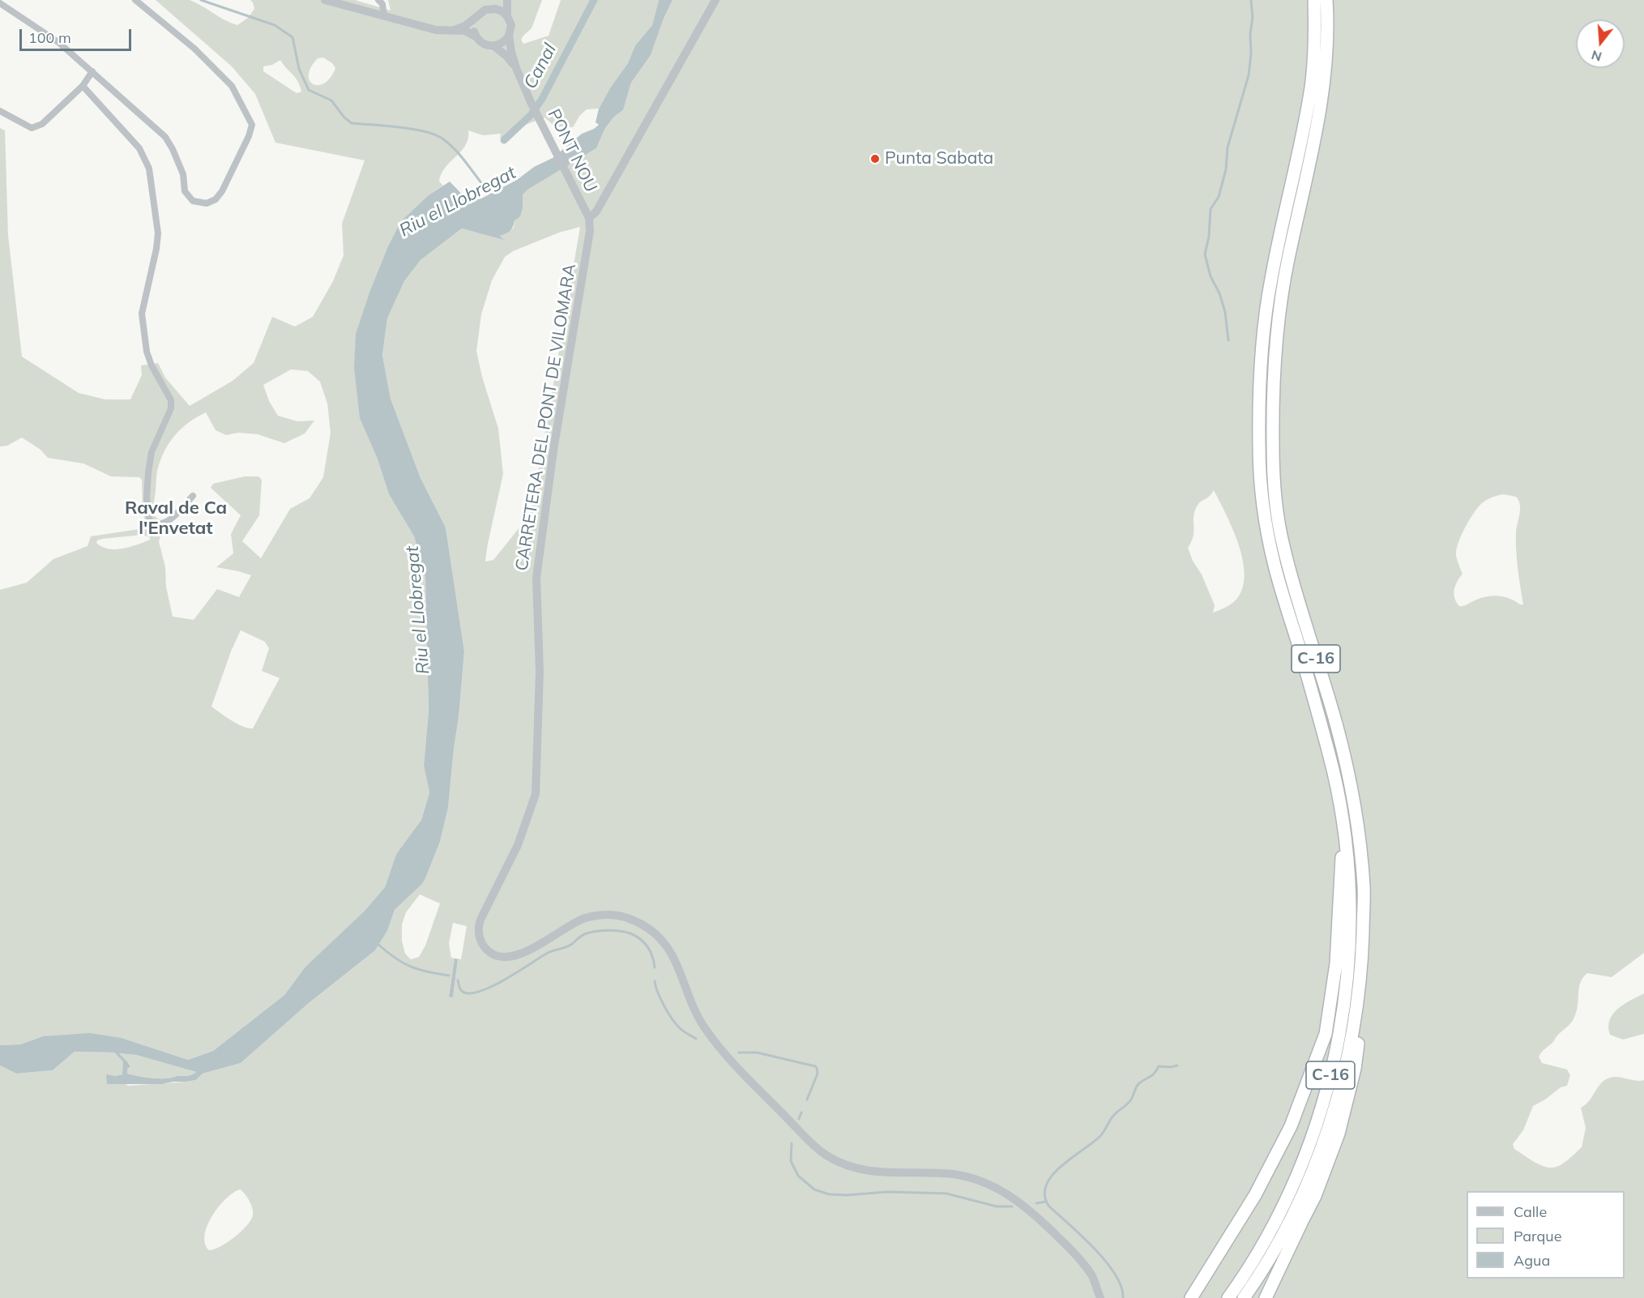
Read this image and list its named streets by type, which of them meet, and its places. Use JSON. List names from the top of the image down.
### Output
{
  "streets": {
    "highway": ["C-16"],
    "street": ["PONT NOU", "CARRETERA DEL PONT DE VILOMARA"]
  },
  "crossings": [
    ["PONT NOU", "CARRETERA DEL PONT DE VILOMARA"]
  ],
  "districts": ["Raval de Ca l'Envetat"],
  "water": ["Canal", "Riu el Llobregat"],
  "places": ["Punta Sabata"],
  "legend": ["Calle", "Parque", "Agua"],
  "scale_bar": "100 m",
  "north": "bottom"
}
